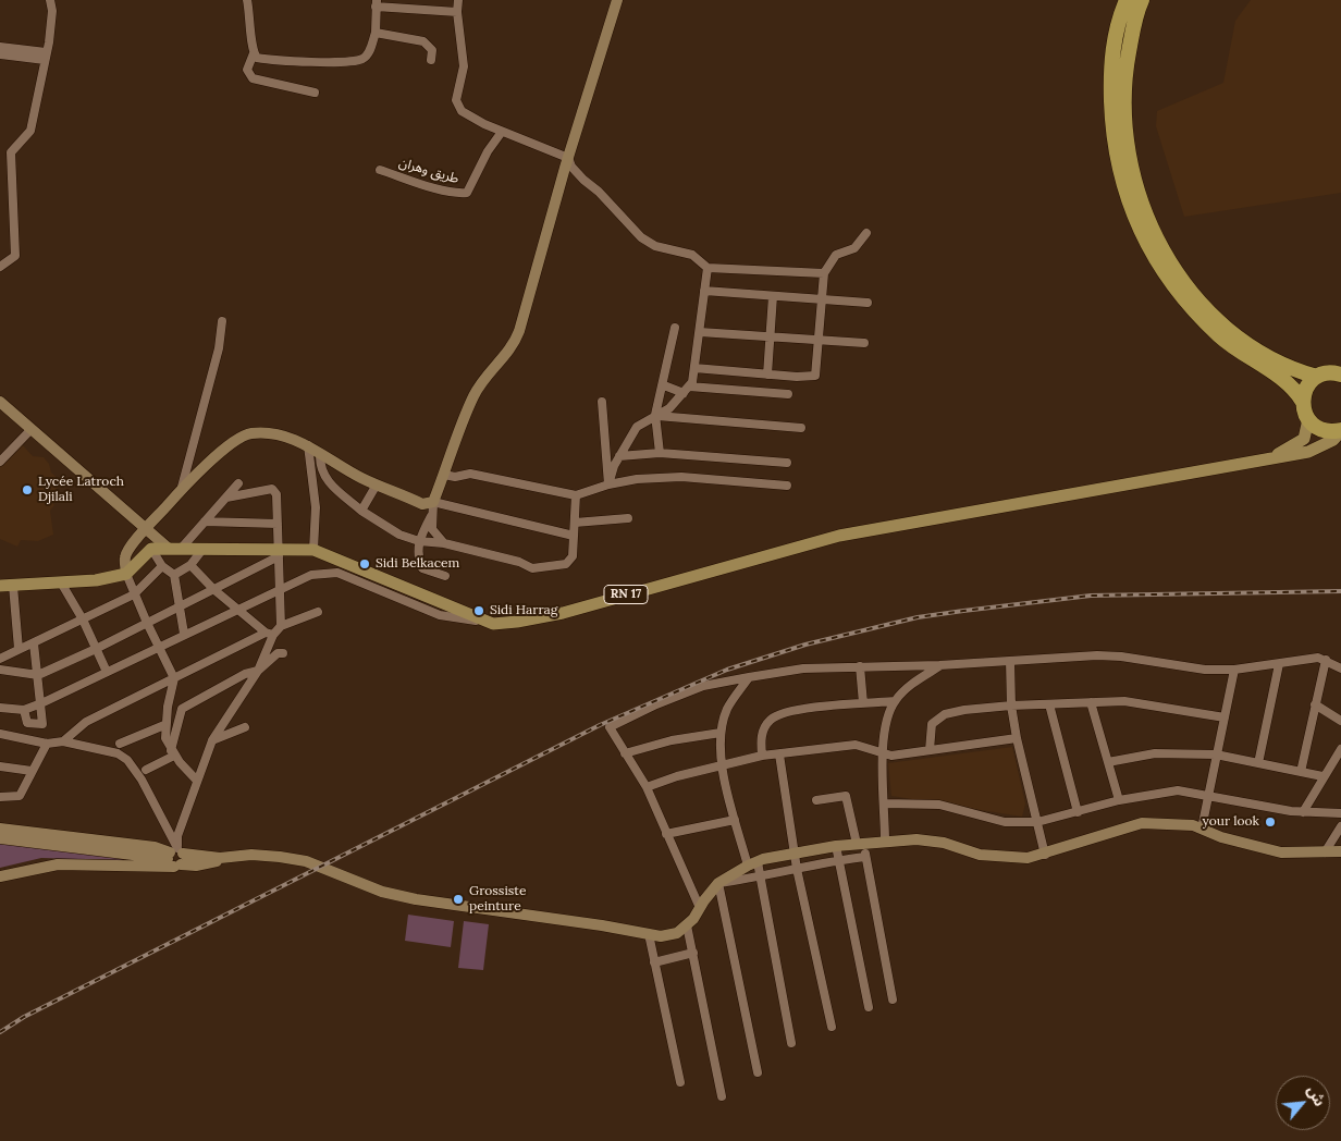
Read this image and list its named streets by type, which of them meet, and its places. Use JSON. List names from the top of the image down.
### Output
{
  "streets": {
    "main road": ["RN 17"],
    "street": ["طريق وهران"]
  },
  "places": [
    "Lycée Latroch Djilali",
    "Sidi Belkacem",
    "Sidi Harrag",
    "your look",
    "Grossiste peinture"
  ],
  "north": "top right"
}
